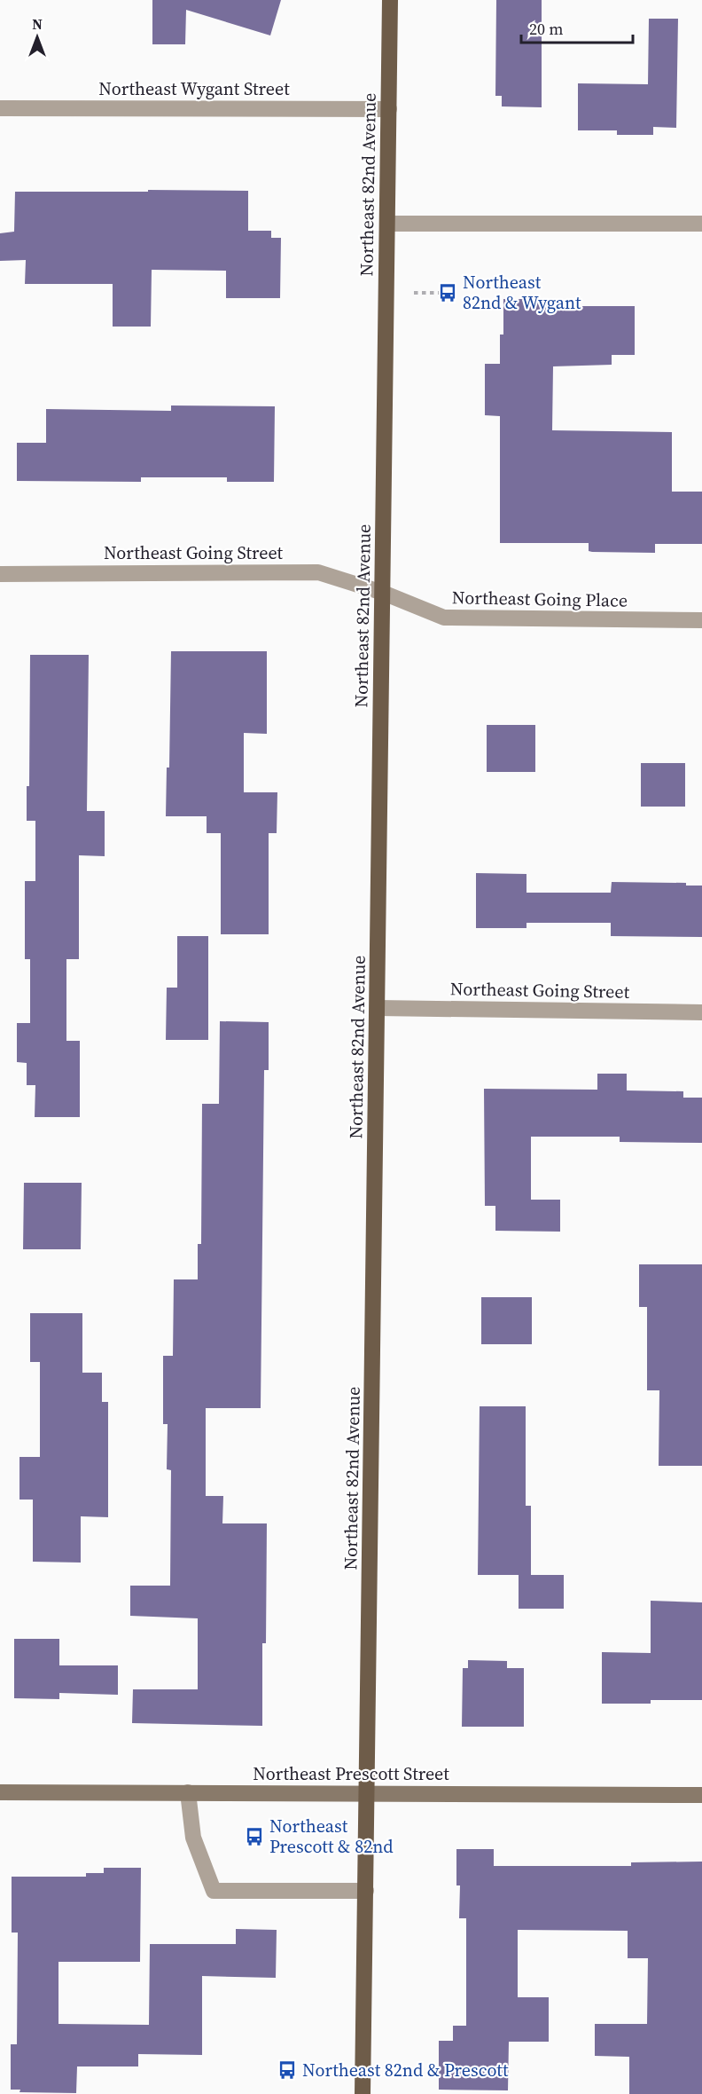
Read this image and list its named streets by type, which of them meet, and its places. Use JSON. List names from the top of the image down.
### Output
{
  "streets": {
    "main road": ["Northeast 82nd Avenue"],
    "street": [
      "Northeast Wygant Street",
      "Northeast Going Street",
      "Northeast Going Place",
      "Northeast Prescott Street"
    ]
  },
  "crossings": [
    ["Northeast Wygant Street", "Northeast 82nd Avenue"],
    ["Northeast 82nd Avenue", "Northeast Going Street"],
    ["Northeast 82nd Avenue", "Northeast Going Place"],
    ["Northeast 82nd Avenue", "Northeast Prescott Street"],
    ["Northeast Going Street", "Northeast Going Place"]
  ],
  "places": {
    "bus stop": ["Northeast 82nd & Wygant", "Northeast Prescott & 82nd", "Northeast 82nd & Prescott"]
  },
  "scale_bar": "20 m",
  "north": "top"
}
